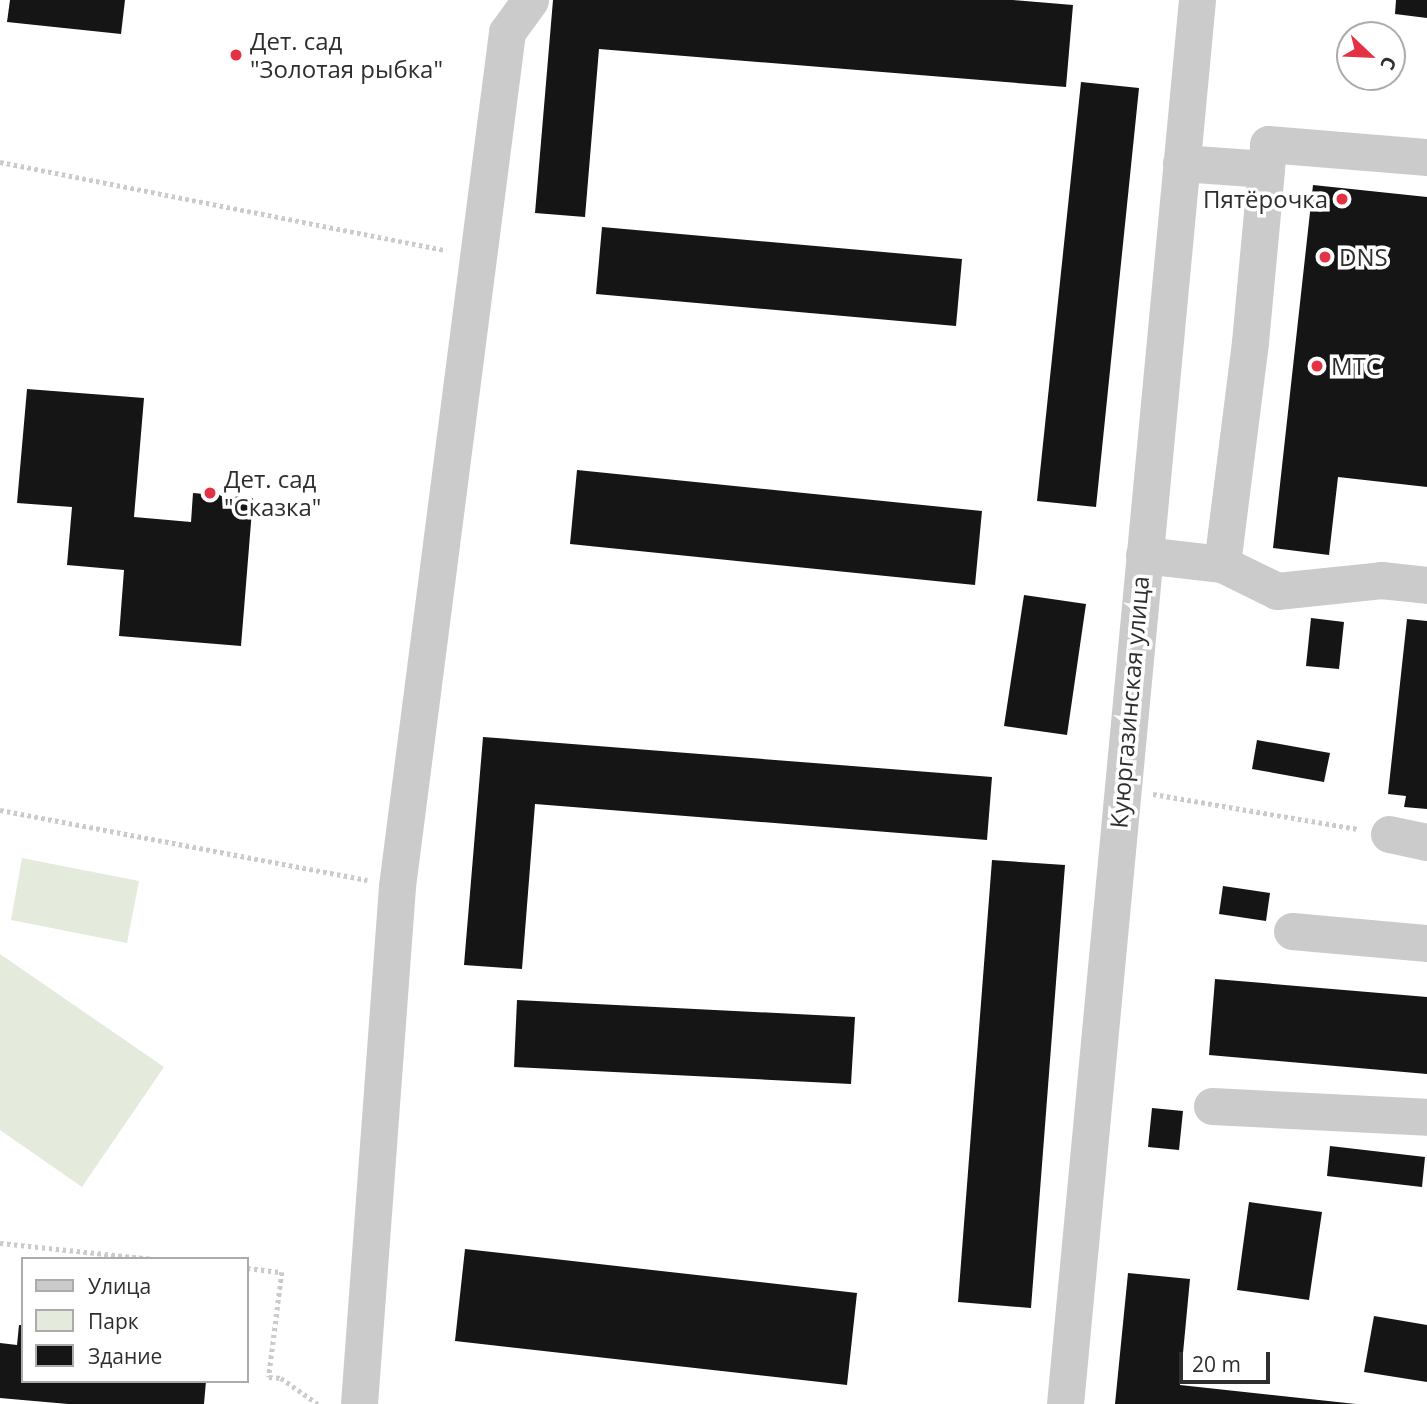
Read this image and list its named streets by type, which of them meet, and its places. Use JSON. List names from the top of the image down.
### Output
{
  "streets": {
    "street": ["Куюргазинская улица"]
  },
  "places": [
    "Дет. сад \"Золотая рыбка\"",
    "Пятёрочка",
    "DNS",
    "МТС",
    "Дет. сад \"Сказка\""
  ],
  "legend": ["Улица", "Парк", "Здание"],
  "scale_bar": "20 m",
  "north": "bottom right"
}
